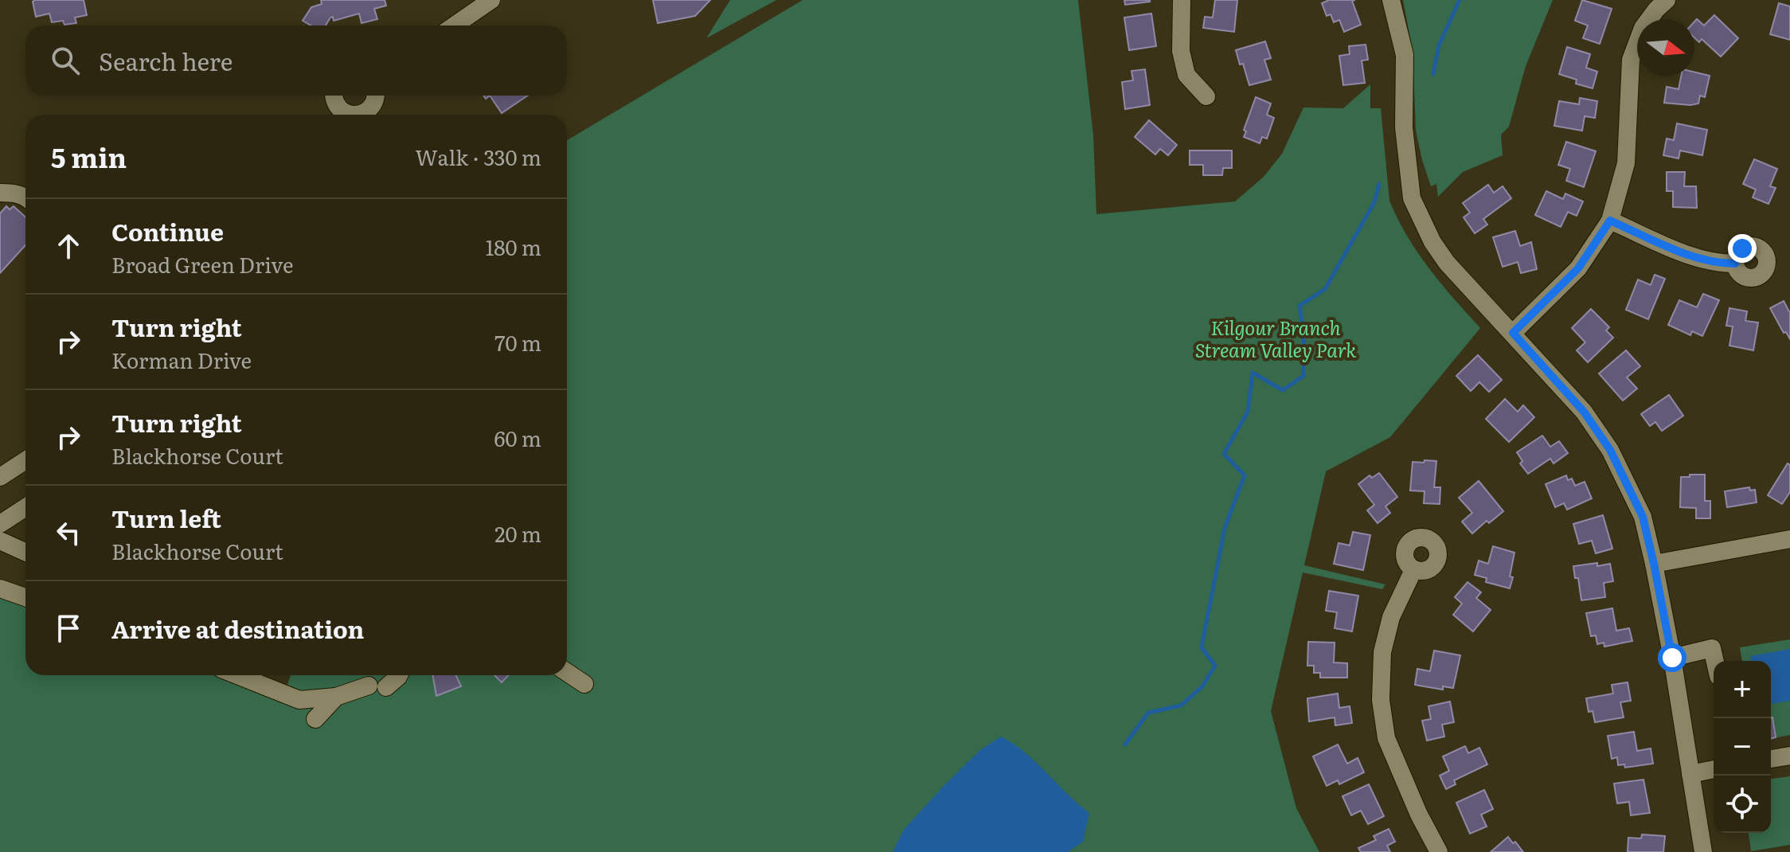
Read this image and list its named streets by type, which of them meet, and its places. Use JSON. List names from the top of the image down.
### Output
{
  "parks": ["Kilgour Branch Stream Valley Park"],
  "north": "right",
  "page": {
    "search": "Search here",
    "heading": ["5 min", "Walk · 330 m"],
    "list": [
      ["Continue", "Broad Green Drive", "180 m"],
      ["Turn right", "Korman Drive", "70 m"],
      ["Turn right", "Blackhorse Court", "60 m"],
      ["Turn left", "Blackhorse Court", "20 m"],
      "Arrive at destination"
    ],
    "map_buttons": ["+", "−"]
  }
}
